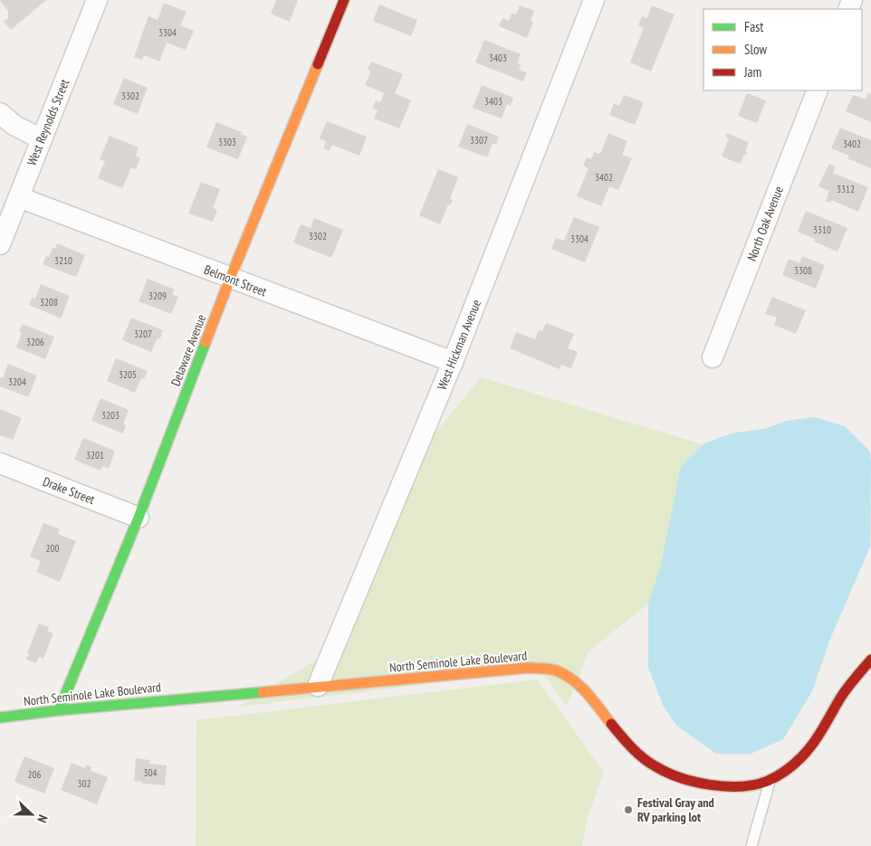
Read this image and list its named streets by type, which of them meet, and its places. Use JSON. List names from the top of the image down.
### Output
{
  "streets": {
    "street": [
      "West Reynolds Street",
      "North Oak Avenue",
      "Belmont Street",
      "West Hickman Avenue",
      "Delaware Avenue",
      "Drake Street",
      "North Seminole Lake Boulevard"
    ]
  },
  "crossings": [
    ["West Reynolds Street", "Belmont Street"],
    ["Belmont Street", "West Hickman Avenue"],
    ["Belmont Street", "Delaware Avenue"],
    ["West Hickman Avenue", "North Seminole Lake Boulevard"],
    ["Delaware Avenue", "Drake Street"],
    ["Delaware Avenue", "North Seminole Lake Boulevard"]
  ],
  "places": ["Festival Gray and RV parking lot"],
  "house_numbers": [
    "3304",
    "3403",
    "3302",
    "3403",
    "3307",
    "3303",
    "3402",
    "3402",
    "3312",
    "3310",
    "3302",
    "3304",
    "3210",
    "3308",
    "3209",
    "3208",
    "3207",
    "3206",
    "3205",
    "3204",
    "3203",
    "3201",
    "200",
    "304",
    "206",
    "302"
  ],
  "legend": ["Fast", "Slow", "Jam"],
  "north": "right"
}
